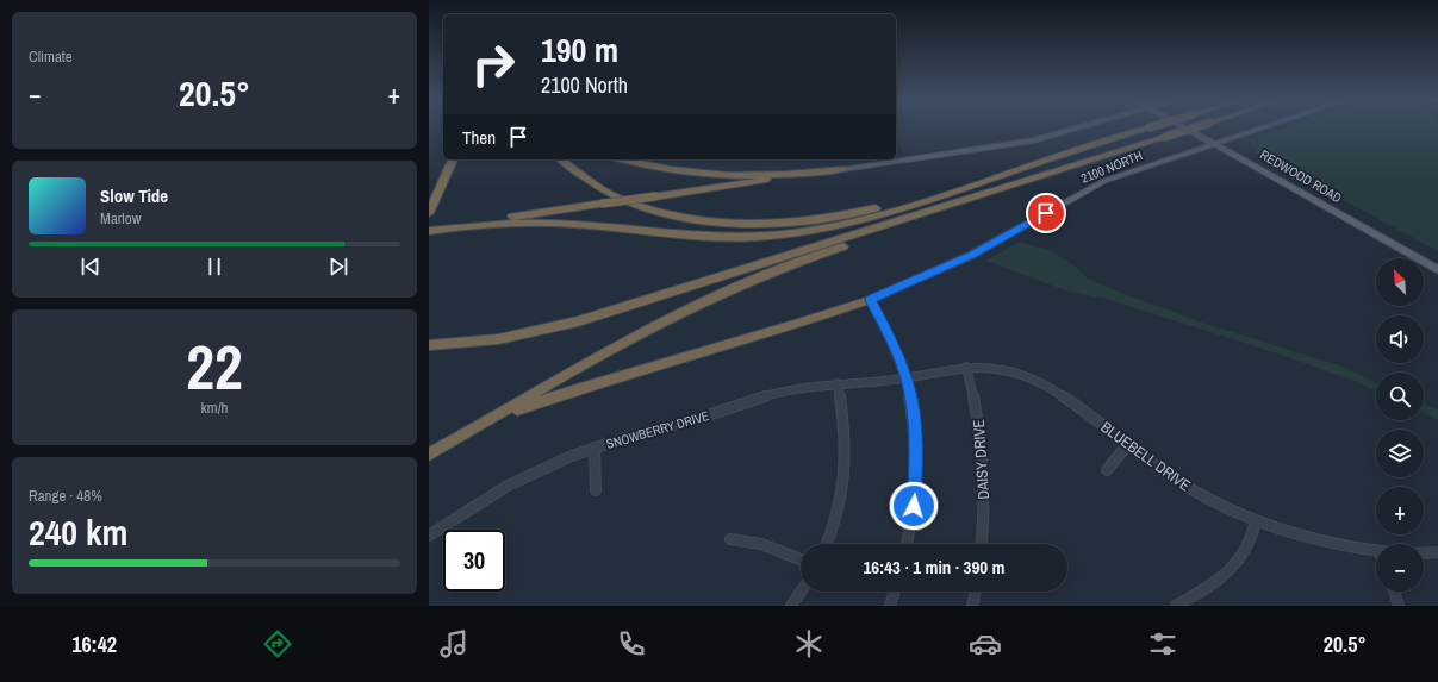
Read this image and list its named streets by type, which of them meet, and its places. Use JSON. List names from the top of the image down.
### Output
{
  "streets": {
    "main road": ["2100 NORTH", "REDWOOD ROAD"],
    "street": ["SNOWBERRY DRIVE", "BLUEBELL DRIVE", "DAISY DRIVE"]
  },
  "crossings": [
    ["2100 NORTH", "REDWOOD ROAD"],
    ["SNOWBERRY DRIVE", "BLUEBELL DRIVE"],
    ["BLUEBELL DRIVE", "DAISY DRIVE"]
  ],
  "north": "top left",
  "page": {
    "tile": [
      "Climate",
      ["22", "km/h"],
      ["Range · 48%", "240 km"]
    ],
    "turn": ["190 m", "2100 North"],
    "heat": ["−", "20.5°", "+"],
    "then": "Then",
    "song": ["Slow Tide", "Marlow"],
    "map_buttons": ["+", "−"],
    "limit": "30",
    "trip": "16:43 · 1 min · 390 m",
    "tabs": ["16:42", "20.5°"]
  }
}
